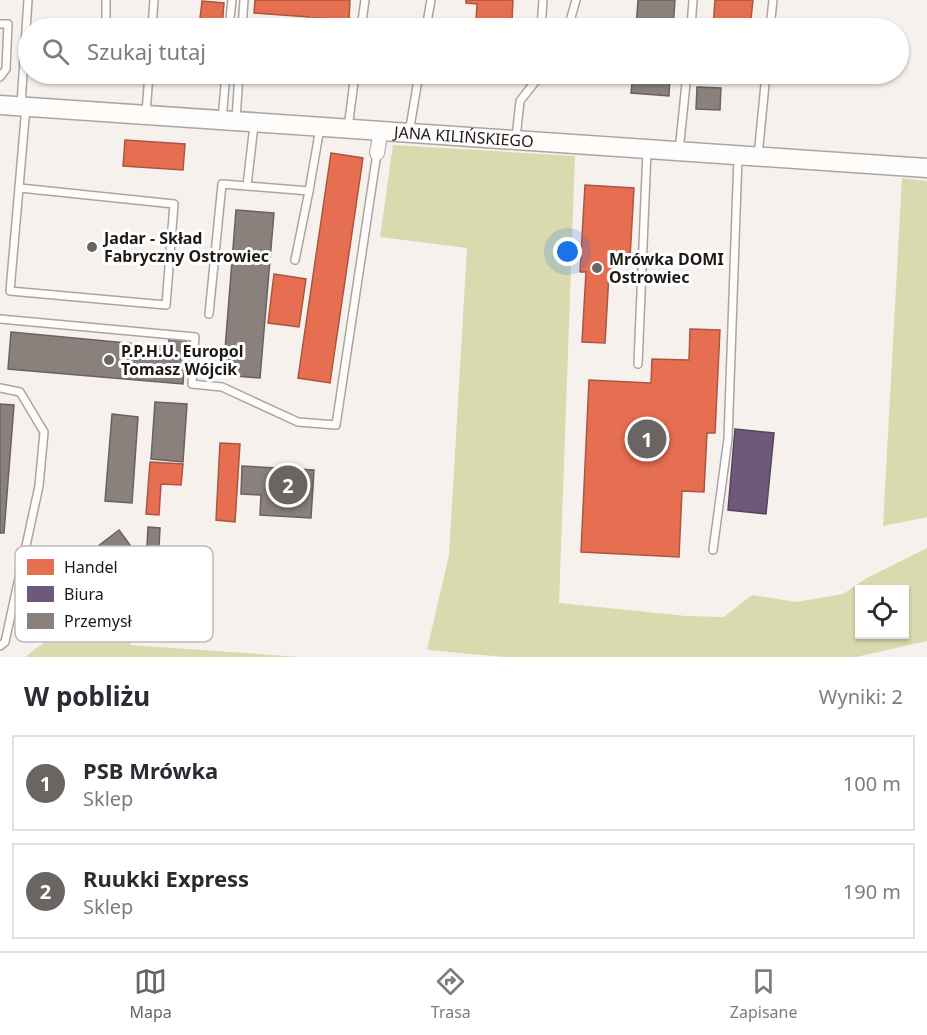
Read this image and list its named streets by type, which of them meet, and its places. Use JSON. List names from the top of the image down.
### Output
{
  "streets": {
    "street": ["JANA KILIŃSKIEGO"]
  },
  "places": ["Jadar - Skład Fabryczny Ostrowiec", "Mrówka DOMI Ostrowiec", "P.P.H.U. Europol Tomasz Wójcik"],
  "legend": ["Handel", "Biura", "Przemysł"],
  "page": {
    "search": "Szukaj tutaj",
    "pins": ["1", "2"],
    "heading": ["W pobliżu", "Wyniki: 2"],
    "list": [
      {
        "mark": "1",
        "name": "PSB Mrówka",
        "note": "Sklep",
        "value": "100 m"
      },
      {
        "mark": "2",
        "name": "Ruukki Express",
        "note": "Sklep",
        "value": "190 m"
      }
    ],
    "nav": ["Mapa", "Trasa", "Zapisane"]
  }
}
